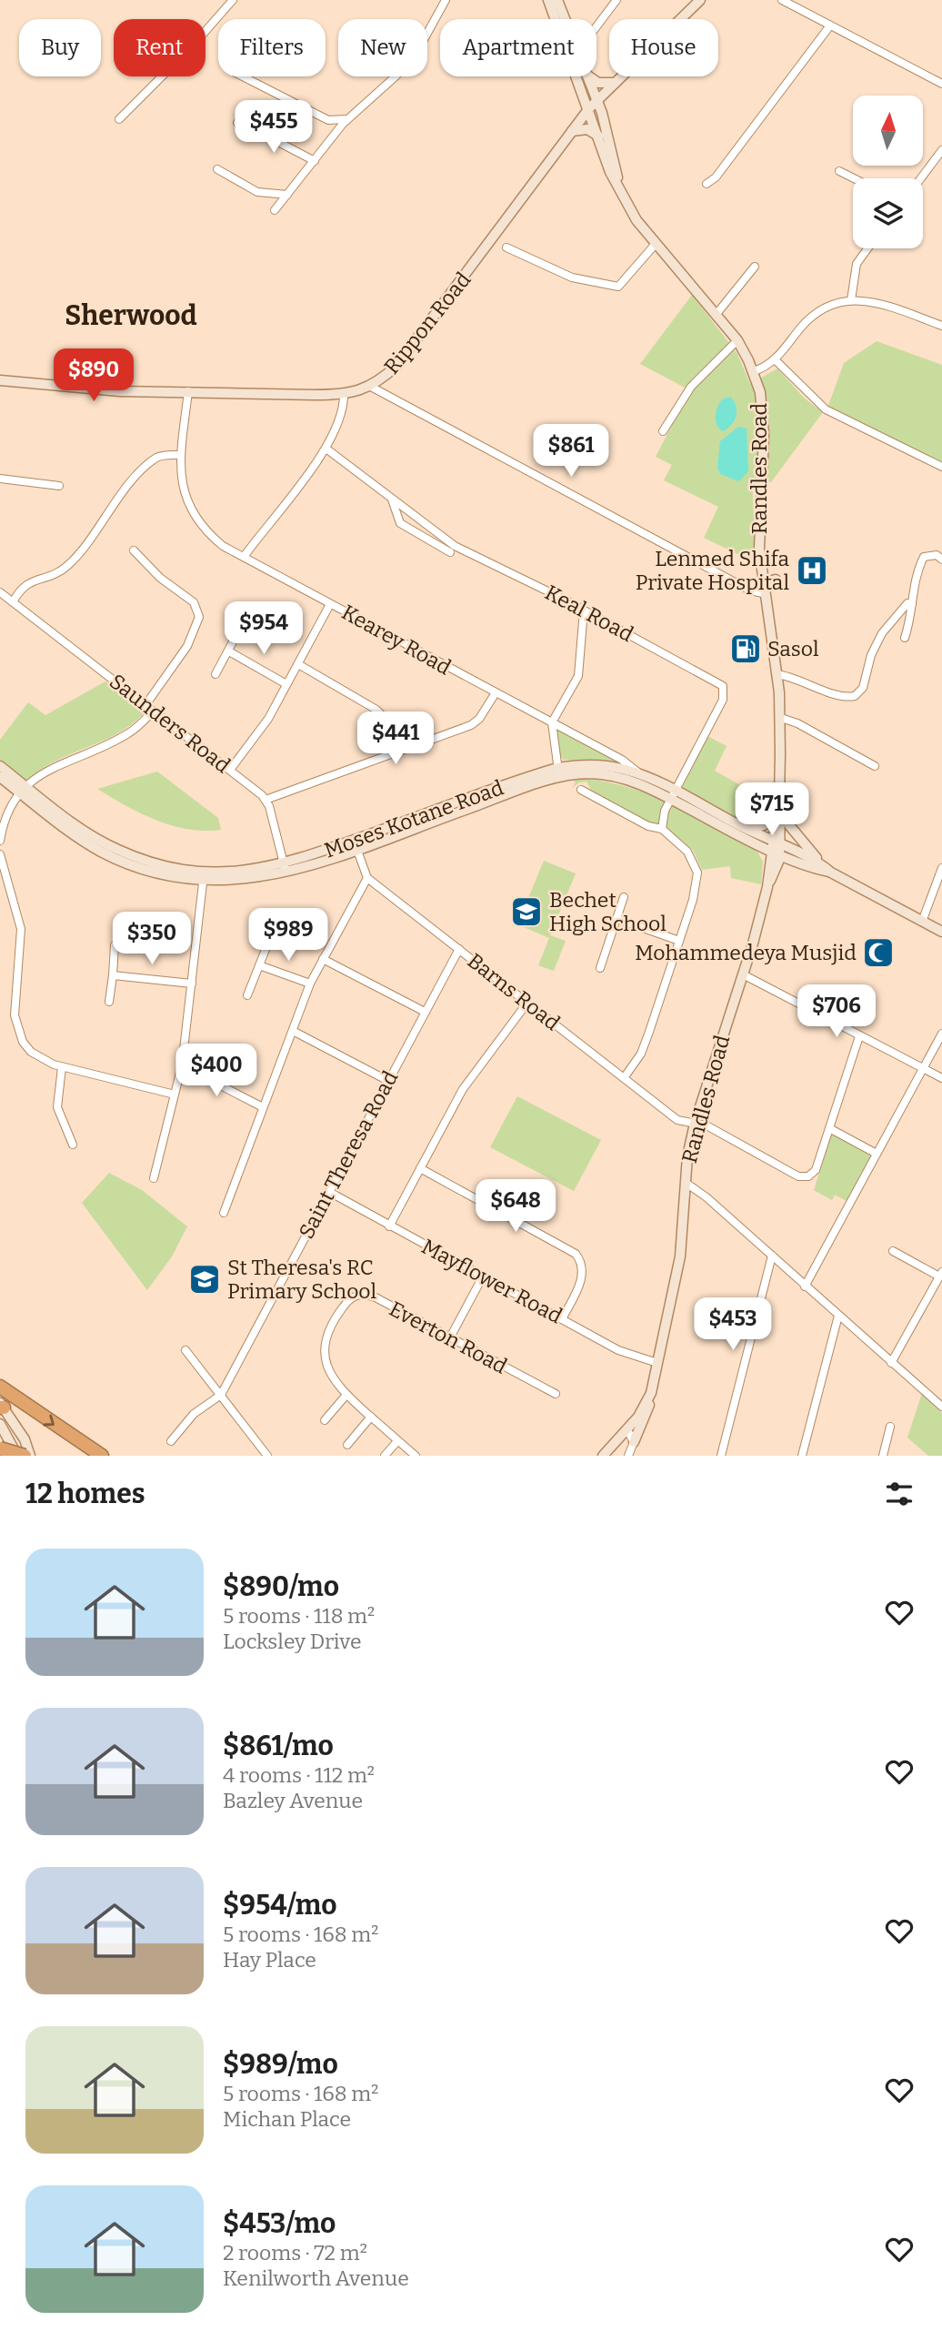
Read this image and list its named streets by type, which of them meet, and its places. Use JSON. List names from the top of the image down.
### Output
{
  "streets": {
    "street": [
      "Rippon Road",
      "Randles Road",
      "Keal Road",
      "Kearey Road",
      "Saunders Road",
      "Moses Kotane Road",
      "Barns Road",
      "Saint Theresa Road",
      "Mayflower Road",
      "Everton Road"
    ]
  },
  "crossings": [
    ["Rippon Road", "Randles Road"],
    ["Rippon Road", "Kearey Road"],
    ["Randles Road", "Moses Kotane Road"],
    ["Randles Road", "Barns Road"],
    ["Randles Road", "Mayflower Road"],
    ["Keal Road", "Moses Kotane Road"],
    ["Kearey Road", "Moses Kotane Road"],
    ["Barns Road", "Saint Theresa Road"],
    ["Saint Theresa Road", "Mayflower Road"]
  ],
  "districts": ["Sherwood"],
  "places": {
    "hospital": ["Lenmed Shifa Private Hospital"],
    "fuel station": ["Sasol"],
    "school or university": ["Bechet High School", "St Theresa's RC Primary School"],
    "mosque": ["Mohammedeya Musjid"]
  },
  "north": "top",
  "page": {
    "chip": [
      "Buy",
      "Rent",
      "Filters",
      "New",
      "Apartment",
      "House"
    ],
    "price": [
      "$455",
      "$890",
      "$861",
      "$954",
      "$441",
      "$715",
      "$989",
      "$350",
      "$706",
      "$400",
      "$648",
      "$453"
    ],
    "heading": "12 homes",
    "list": [
      {
        "name": "$890/mo",
        "note": "5 rooms · 118 m² · Locksley Drive"
      },
      {
        "name": "$861/mo",
        "note": "4 rooms · 112 m² · Bazley Avenue"
      },
      {
        "name": "$954/mo",
        "note": "5 rooms · 168 m² · Hay Place"
      },
      {
        "name": "$989/mo",
        "note": "5 rooms · 168 m² · Michan Place"
      },
      {
        "name": "$453/mo",
        "note": "2 rooms · 72 m² · Kenilworth Avenue"
      }
    ]
  }
}
